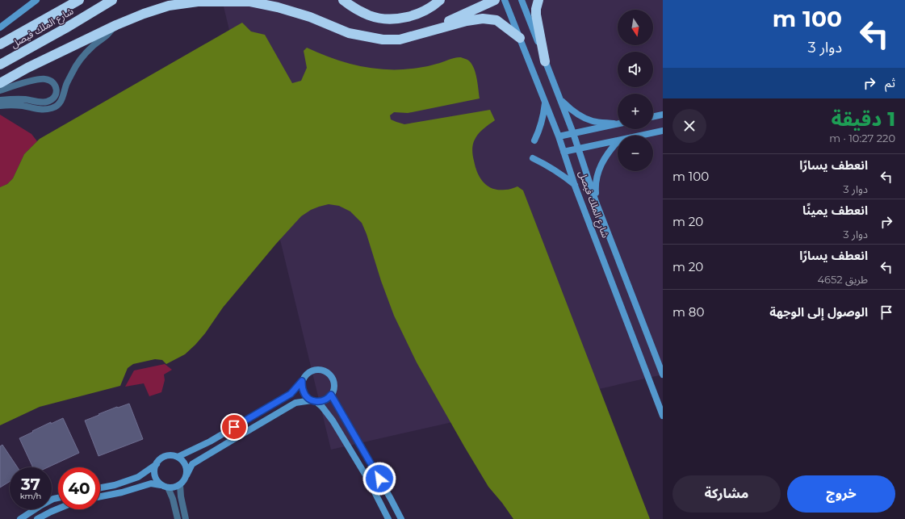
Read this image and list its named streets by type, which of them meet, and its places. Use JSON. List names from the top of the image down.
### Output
{
  "streets": {
    "highway": ["شارع الملك فيصل"]
  },
  "north": "bottom",
  "page": {
    "turn": ["100 m", "دوار 3"],
    "map_buttons": ["+", "−"],
    "then": "ثم",
    "heading": ["1 دقيقة", "220 m · 10:27"],
    "list": [
      {
        "name": "انعطف يسارًا",
        "note": "دوار 3",
        "value": "100 m"
      },
      {
        "name": "انعطف يمينًا",
        "note": "دوار 3",
        "value": "20 m"
      },
      {
        "name": "انعطف يسارًا",
        "note": "طريق 4652",
        "value": "20 m"
      },
      {
        "name": "الوصول إلى الوجهة",
        "value": "80 m"
      }
    ],
    "speed": "37 km/h",
    "limit": "40",
    "buttons": ["خروج", "مشاركة"]
  }
}
